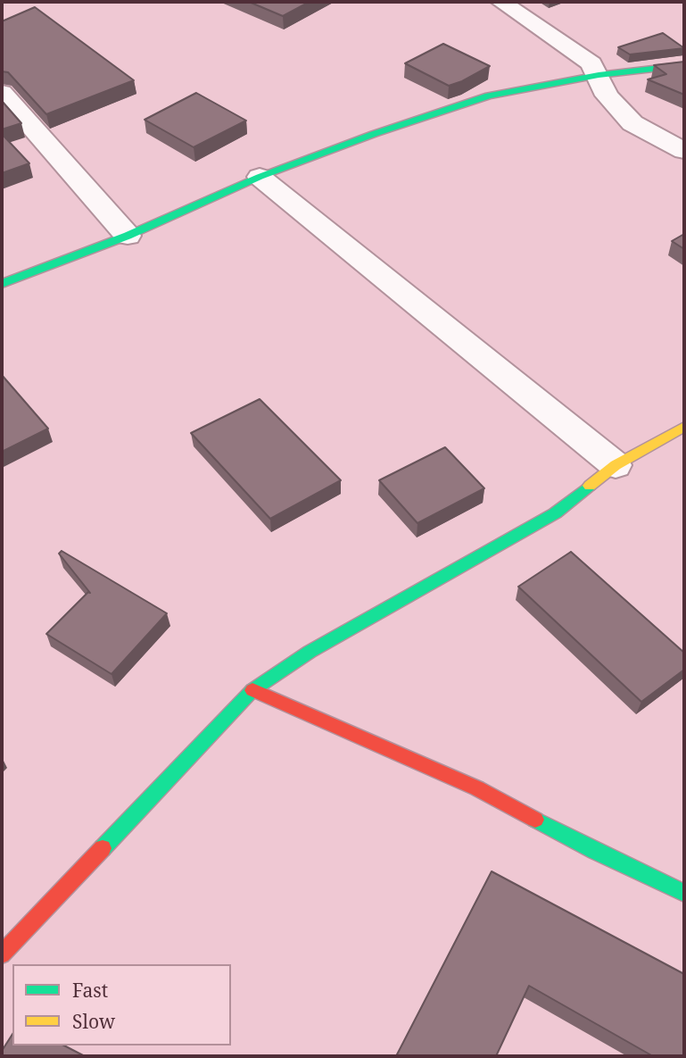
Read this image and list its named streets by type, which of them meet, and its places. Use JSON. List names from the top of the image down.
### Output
{
  "legend": ["Fast", "Slow"]
}
